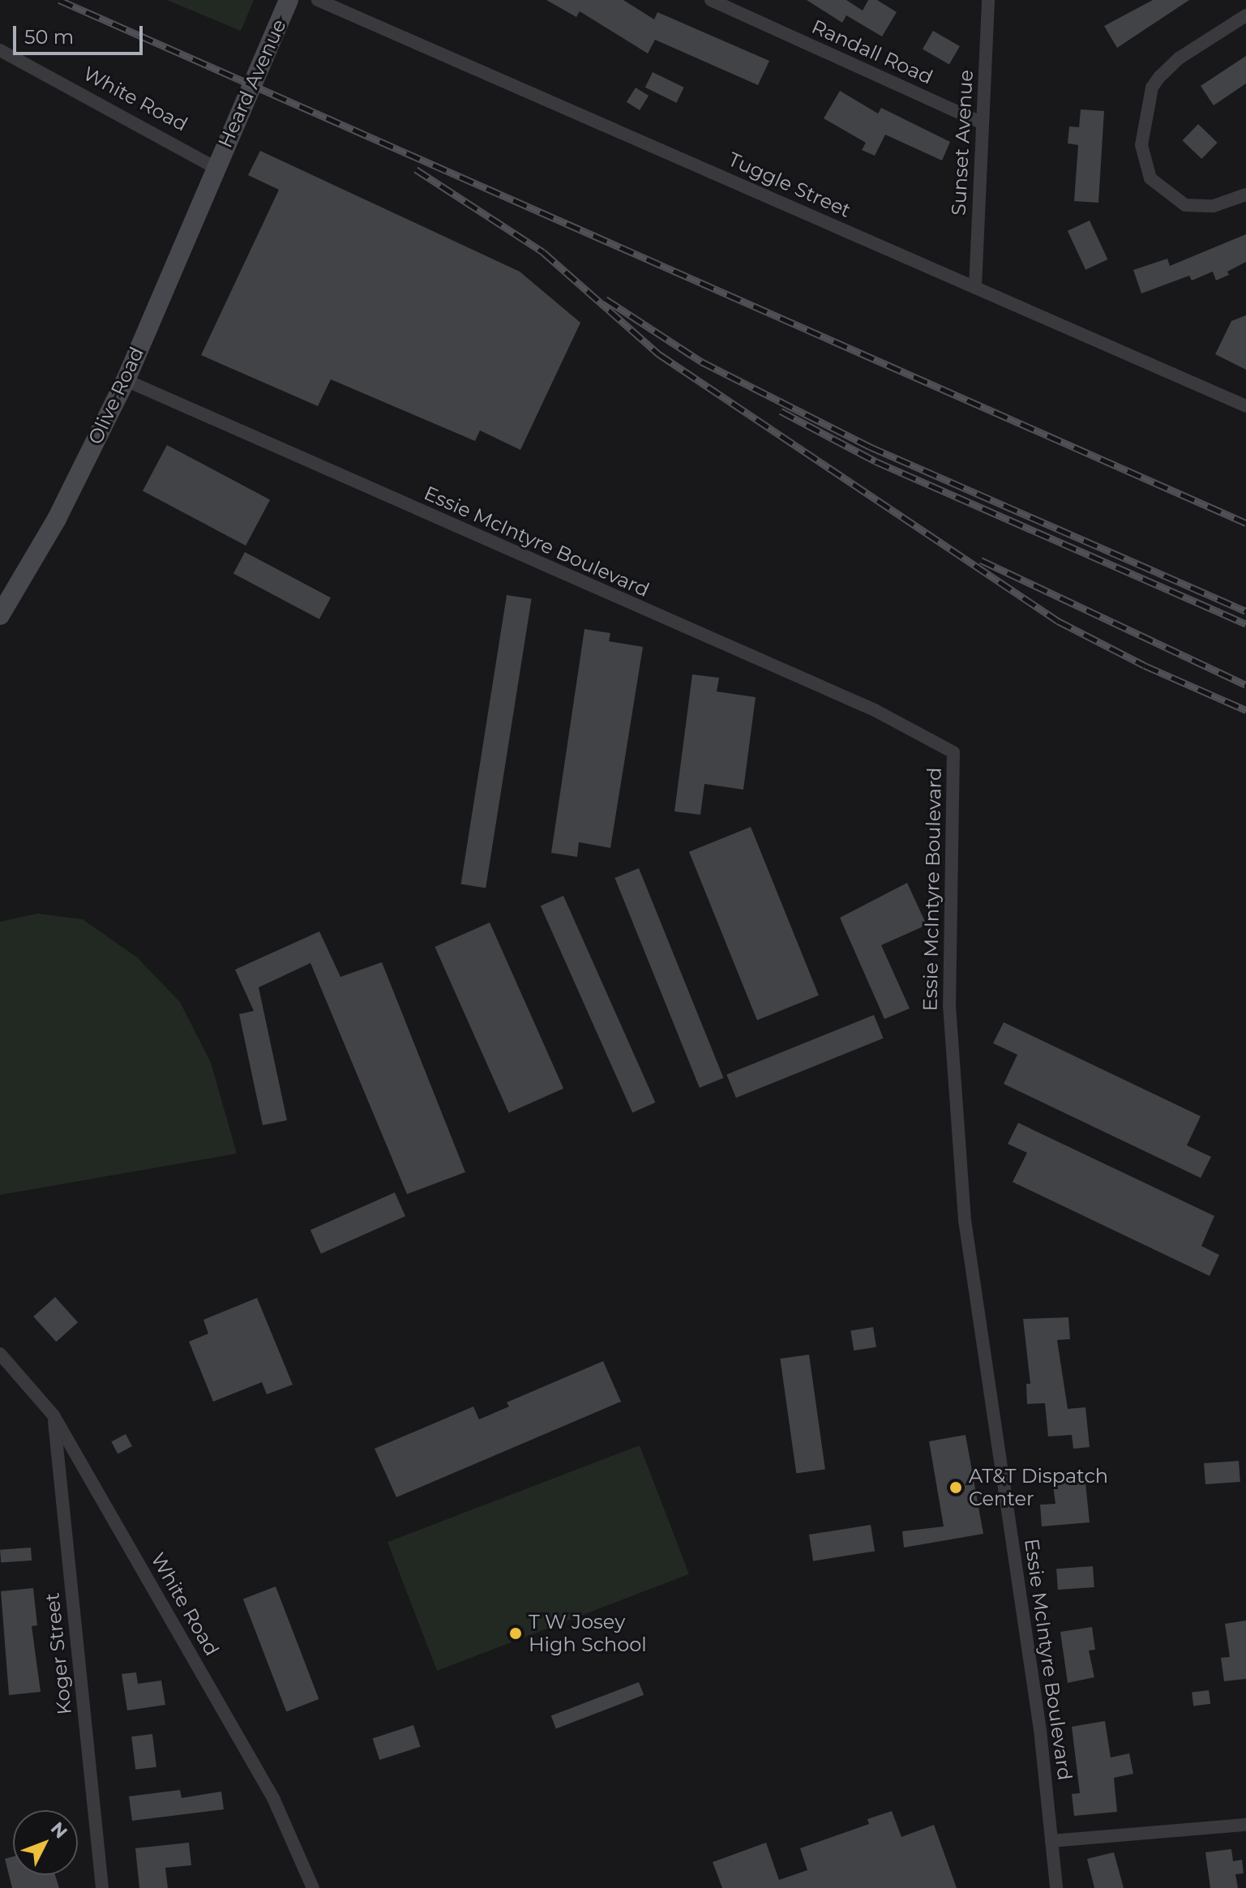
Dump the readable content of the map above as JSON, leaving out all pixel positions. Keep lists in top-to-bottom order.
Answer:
{
  "streets": {
    "street": [
      "Randall Road",
      "Heard Avenue",
      "White Road",
      "Sunset Avenue",
      "Tuggle Street",
      "Olive Road",
      "Essie McIntyre Boulevard",
      "Koger Street"
    ]
  },
  "crossings": [
    ["Randall Road", "Sunset Avenue"],
    ["Heard Avenue", "White Road"],
    ["Heard Avenue", "Olive Road"],
    ["White Road", "Olive Road"],
    ["White Road", "Koger Street"],
    ["Sunset Avenue", "Tuggle Street"],
    ["Olive Road", "Essie McIntyre Boulevard"]
  ],
  "places": ["AT&T Dispatch Center", "T W Josey High School"],
  "scale_bar": "50 m",
  "north": "top right"
}
